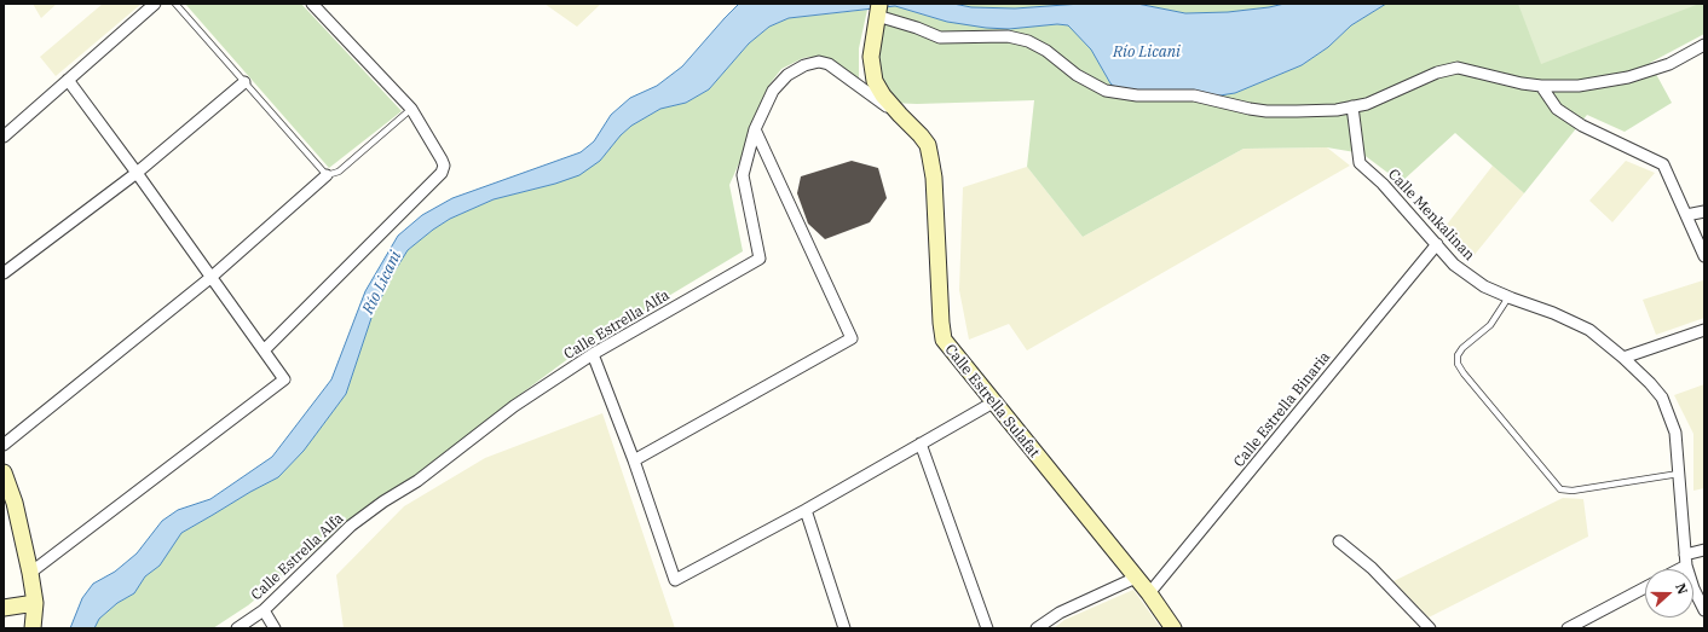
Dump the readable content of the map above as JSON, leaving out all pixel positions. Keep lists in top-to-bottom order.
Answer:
{
  "streets": {
    "street": [
      "Calle Menkalinan",
      "Calle Estrella Alfa",
      "Calle Estrella Sulafat",
      "Calle Estrella Binaria"
    ]
  },
  "crossings": [
    ["Calle Menkalinan", "Calle Estrella Binaria"],
    ["Calle Estrella Alfa", "Calle Estrella Sulafat"],
    ["Calle Estrella Sulafat", "Calle Estrella Binaria"]
  ],
  "water": ["Río Licani"],
  "north": "right"
}
